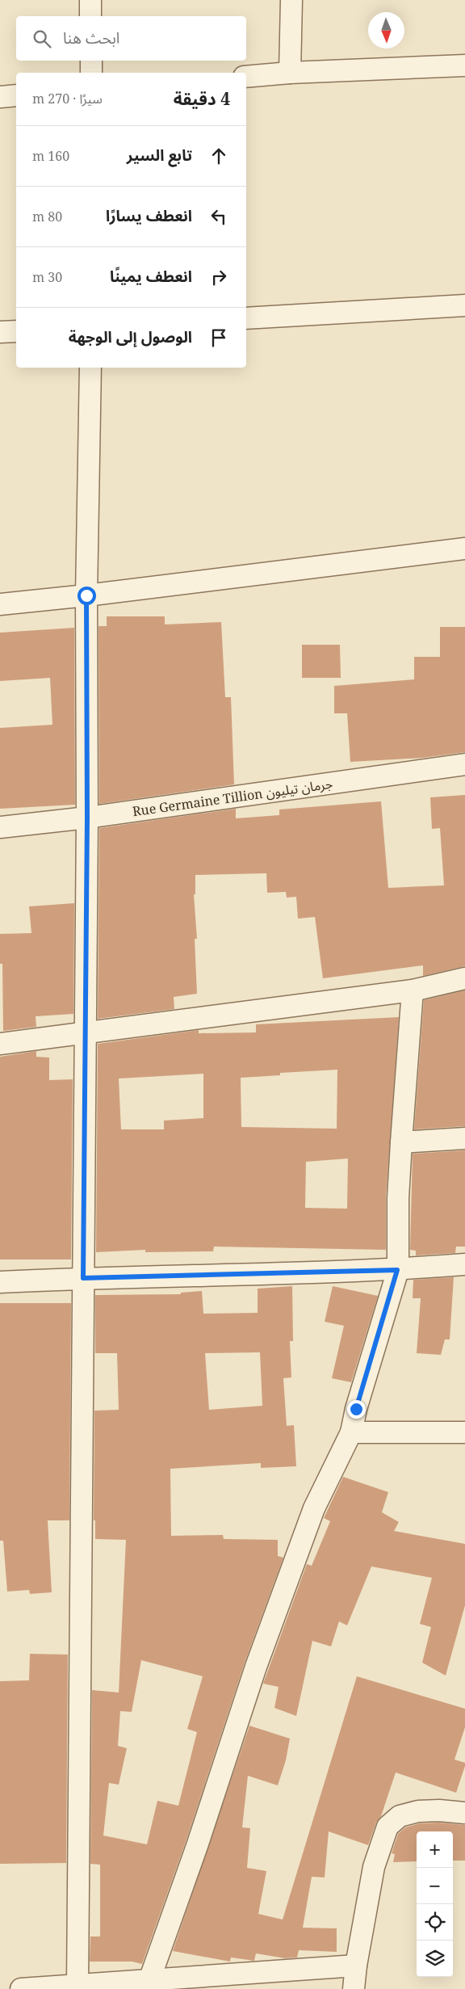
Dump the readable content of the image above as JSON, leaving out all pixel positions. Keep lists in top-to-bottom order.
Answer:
{
  "streets": {
    "street": ["Rue Germaine Tillion جرمان تيليون"]
  },
  "north": "bottom",
  "page": {
    "search": "ابحث هنا",
    "heading": ["4 دقيقة", "سيرًا · 270 m"],
    "list": [
      ["تابع السير", "160 m"],
      ["انعطف يسارًا", "80 m"],
      ["انعطف يمينًا", "30 m"],
      "الوصول إلى الوجهة"
    ],
    "map_buttons": ["+", "−"]
  }
}
